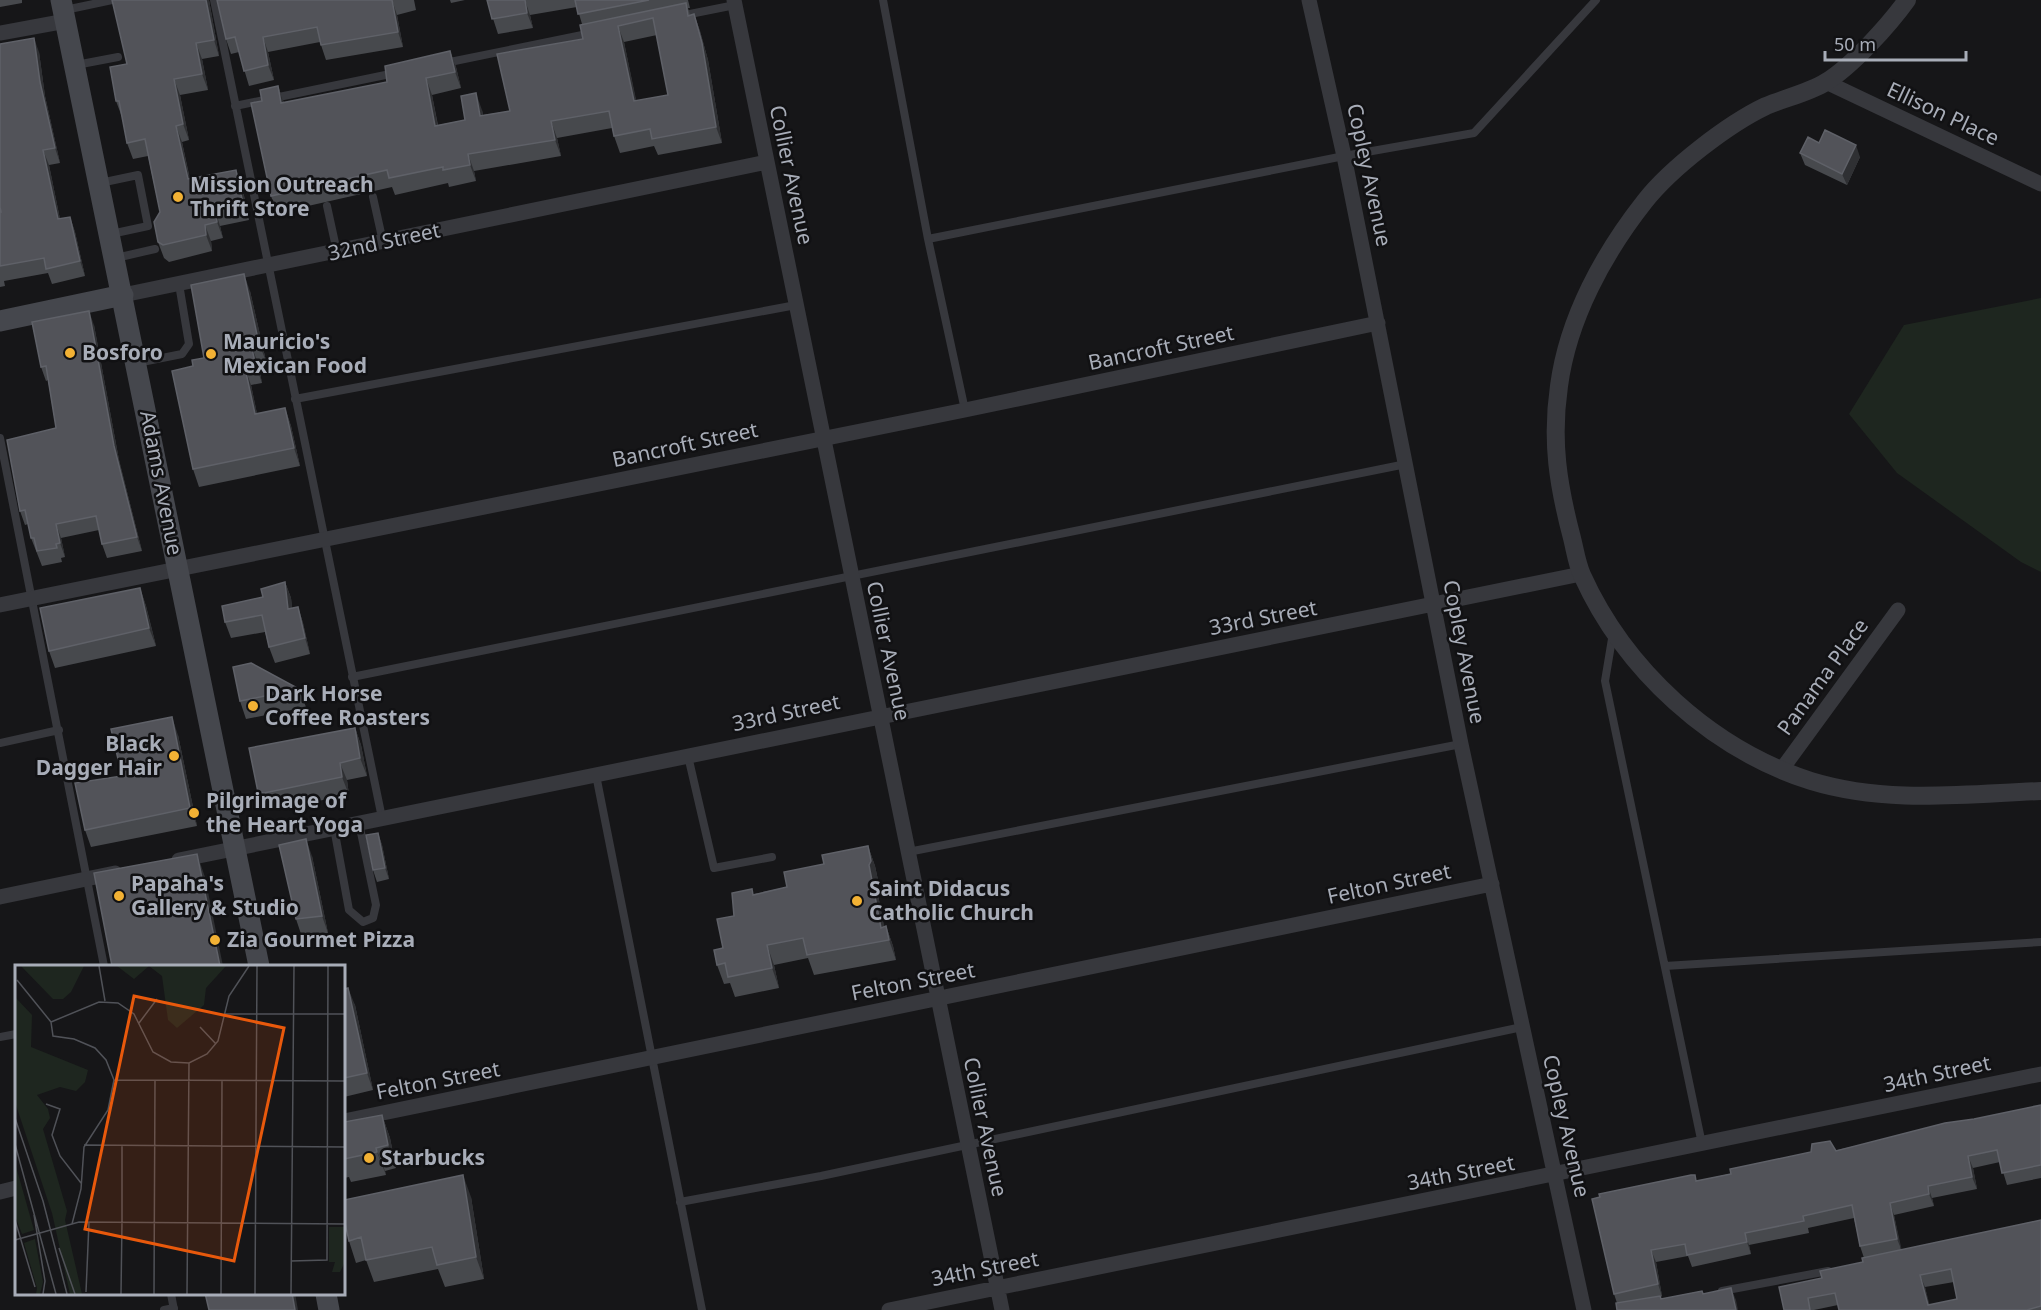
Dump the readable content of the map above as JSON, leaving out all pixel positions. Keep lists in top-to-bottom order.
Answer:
{
  "streets": {
    "main road": ["32nd Street", "Adams Avenue"],
    "street": [
      "Ellison Place",
      "Collier Avenue",
      "Copley Avenue",
      "Bancroft Street",
      "33rd Street",
      "Panama Place",
      "Felton Street",
      "34th Street"
    ]
  },
  "crossings": [
    ["Collier Avenue", "32nd Street"],
    ["Collier Avenue", "Bancroft Street"],
    ["Collier Avenue", "33rd Street"],
    ["Collier Avenue", "Felton Street"],
    ["Collier Avenue", "34th Street"],
    ["Copley Avenue", "Bancroft Street"],
    ["Copley Avenue", "33rd Street"],
    ["Copley Avenue", "Felton Street"],
    ["Copley Avenue", "34th Street"],
    ["32nd Street", "Adams Avenue"],
    ["Bancroft Street", "Adams Avenue"],
    ["Adams Avenue", "33rd Street"]
  ],
  "places": [
    "Mission Outreach Thrift Store",
    "Bosforo",
    "Mauricio's Mexican Food",
    "Dark Horse Coffee Roasters",
    "Black Dagger Hair",
    "Pilgrimage of the Heart Yoga",
    "Papaha's Gallery & Studio",
    "Saint Didacus Catholic Church",
    "Zia Gourmet Pizza",
    "Starbucks"
  ],
  "scale_bar": "50 m"
}
